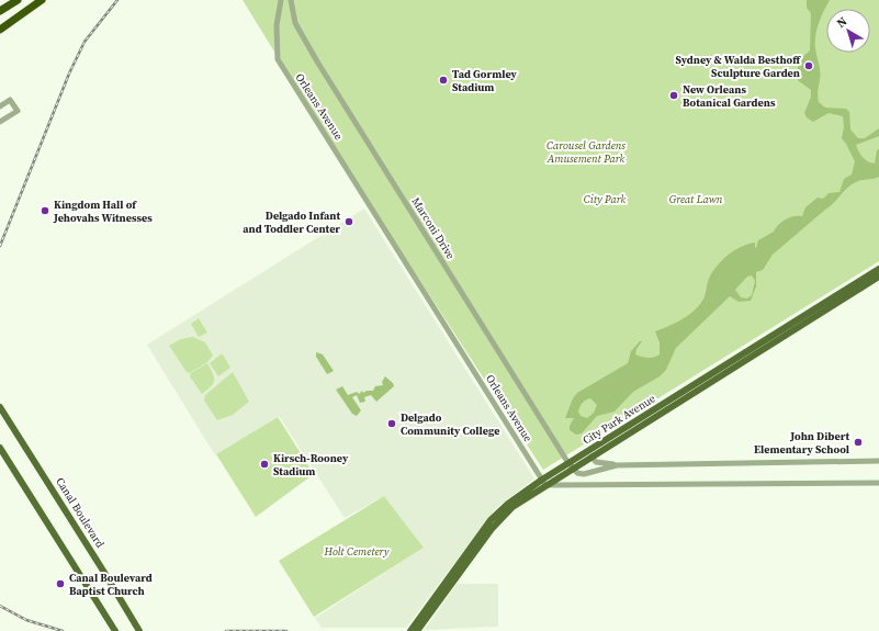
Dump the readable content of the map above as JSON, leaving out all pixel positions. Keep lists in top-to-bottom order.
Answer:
{
  "streets": {
    "main road": ["City Park Avenue", "Canal Boulevard"],
    "street": ["Orleans Avenue", "Marconi Drive"]
  },
  "crossings": [
    ["Marconi Drive", "City Park Avenue"]
  ],
  "parks": [
    "Carousel Gardens Amusement Park",
    "City Park",
    "Great Lawn",
    "Holt Cemetery"
  ],
  "places": [
    "Sydney & Walda Besthoff Sculpture Garden",
    "Tad Gormley Stadium",
    "New Orleans Botanical Gardens",
    "Kingdom Hall of Jehovahs Witnesses",
    "Delgado Infant and Toddler Center",
    "Delgado Community College",
    "John Dibert Elementary School",
    "Kirsch-Rooney Stadium",
    "Canal Boulevard Baptist Church"
  ],
  "north": "top left"
}
